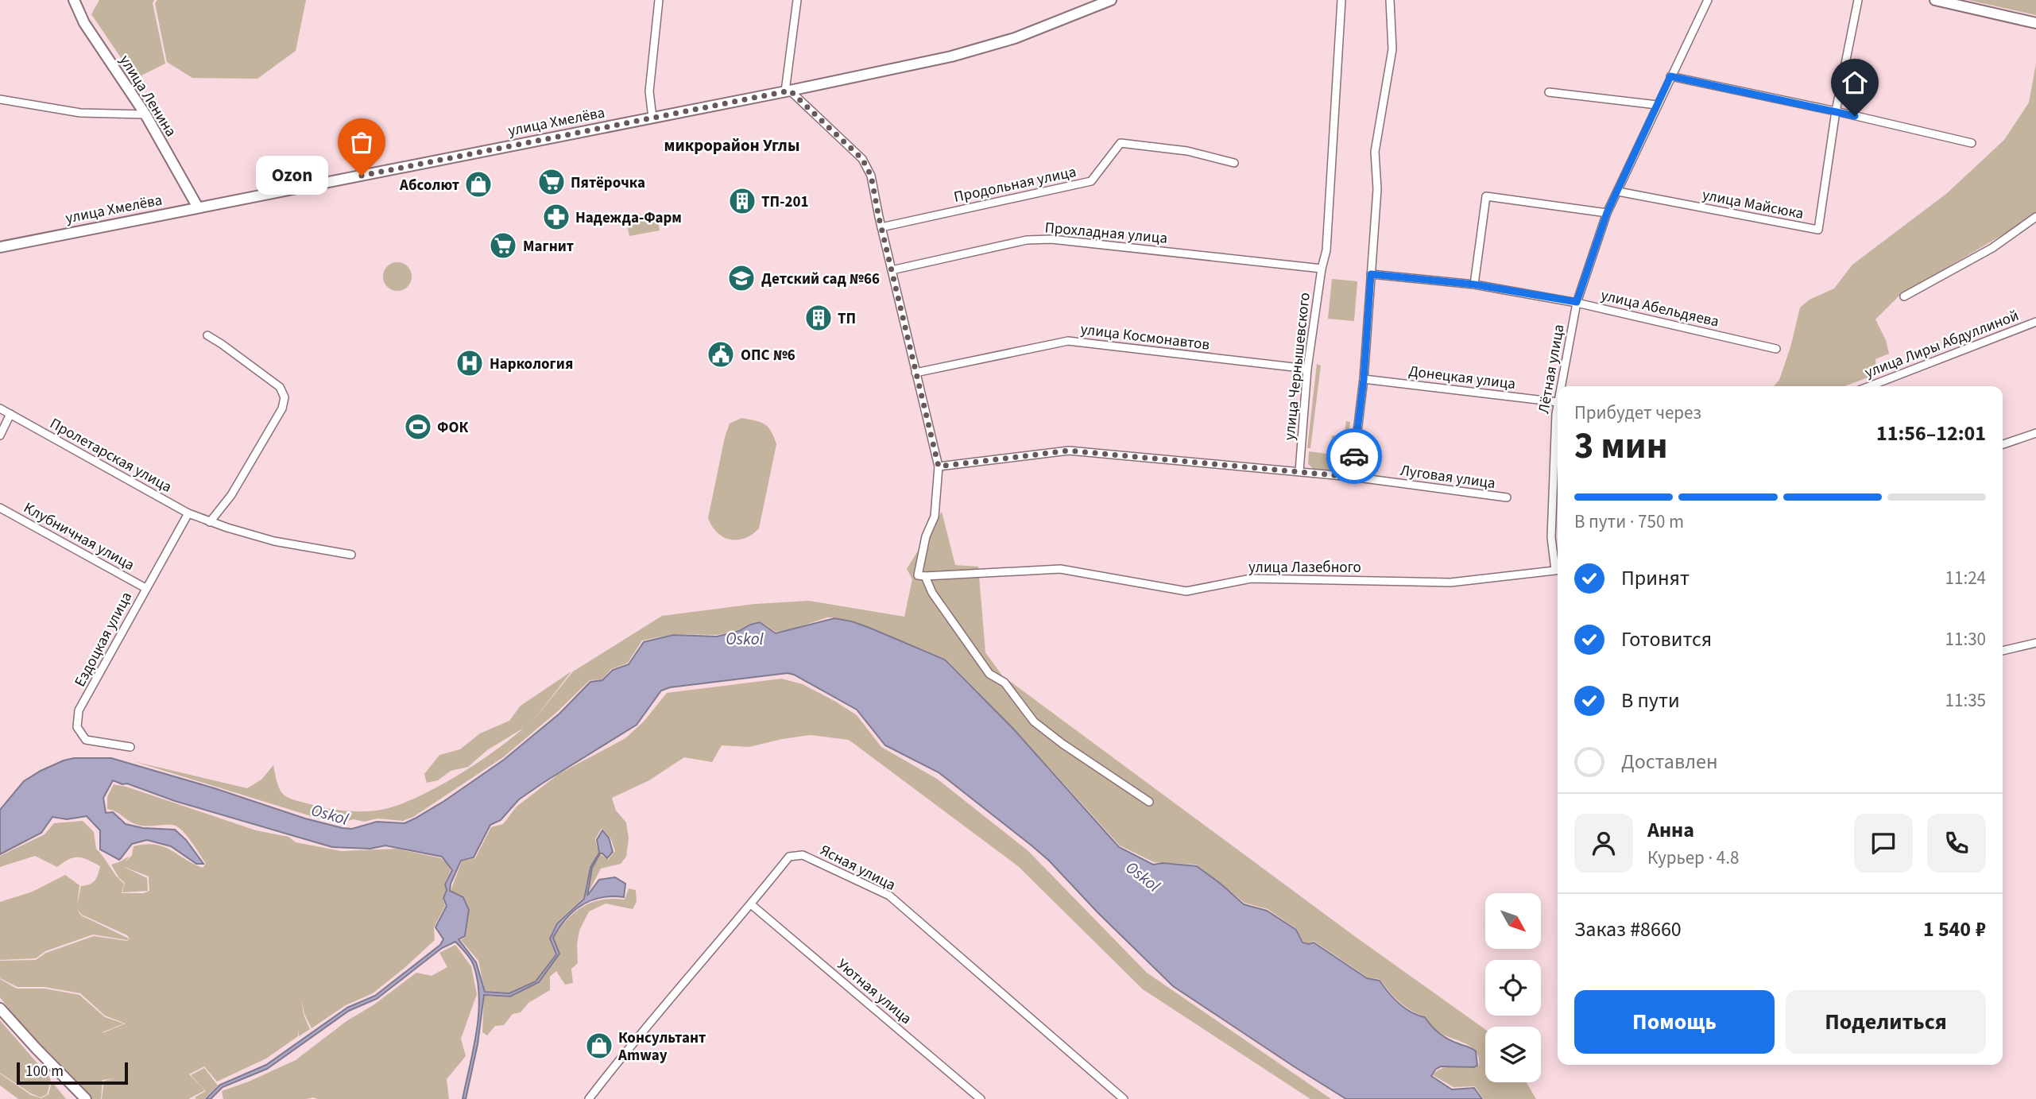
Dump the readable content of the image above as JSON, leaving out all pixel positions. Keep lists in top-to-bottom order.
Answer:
{
  "streets": {
    "main road": ["улица Ленина", "улица Хмелёва"],
    "street": [
      "Продольная улица",
      "улица Майсюка",
      "Прохладная улица",
      "улица Абельдяева",
      "улица Космонавтов",
      "улица Лиры Абдуллиной",
      "улица Чернышевского",
      "Лётная улица",
      "Донецкая улица",
      "Пролетарская улица",
      "Луговая улица",
      "Клубничная улица",
      "улица Лазебного",
      "Ездоцкая улица",
      "Ясная улица",
      "Уютная улица"
    ]
  },
  "crossings": [
    ["улица Ленина", "улица Хмелёва"],
    ["улица Майсюка", "Лётная улица"],
    ["Прохладная улица", "улица Чернышевского"],
    ["улица Абельдяева", "Лётная улица"],
    ["улица Космонавтов", "улица Чернышевского"],
    ["Пролетарская улица", "Ездоцкая улица"],
    ["Клубничная улица", "Ездоцкая улица"],
    ["Ясная улица", "Уютная улица"]
  ],
  "districts": ["микрорайон Углы"],
  "water": ["Oskol"],
  "places": {
    "other": ["Ozon"],
    "supermarket": ["Пятёрочка", "Магнит"],
    "shop": ["Абсолют", "Консультант Amway"],
    "building": ["ТП-201", "ТП"],
    "pharmacy": ["Надежда-Фарм"],
    "school or university": ["Детский сад №66"],
    "public building": ["ОПС №6"],
    "hospital": ["Наркология"],
    "sports": ["ФОК"]
  },
  "scale_bar": "100 m",
  "north": "bottom right",
  "page": {
    "bubble": "Ozon",
    "heading": ["3 мин", "Прибудет через", "11:56–12:01"],
    "panel": [
      "Анна",
      "Курьер · 4.8",
      "Заказ #8660",
      "1 540 ₽"
    ],
    "bar": "В пути · 750 m",
    "list": [
      ["Принят", "11:24"],
      ["Готовится", "11:30"],
      ["В пути", "11:35"],
      "Доставлен"
    ],
    "buttons": ["Помощь", "Поделиться"],
    "scale": "100 m"
  }
}
